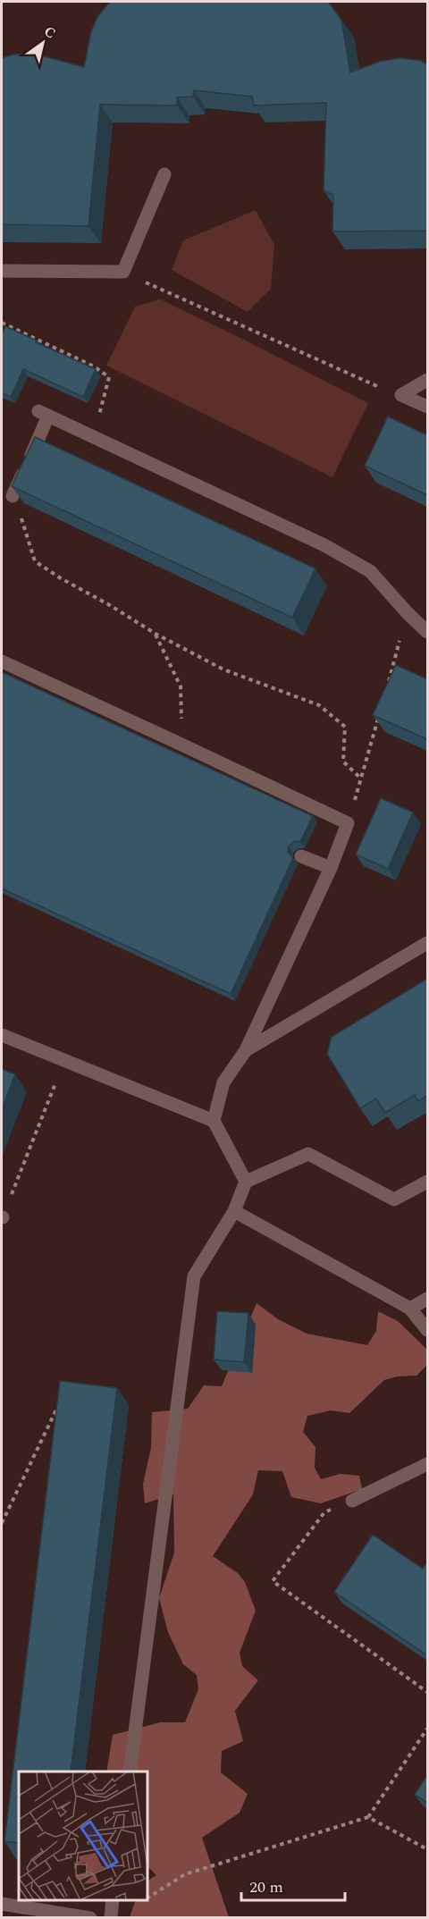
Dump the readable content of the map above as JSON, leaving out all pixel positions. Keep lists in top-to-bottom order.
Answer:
{
  "scale_bar": "20 m",
  "north": "top right"
}
